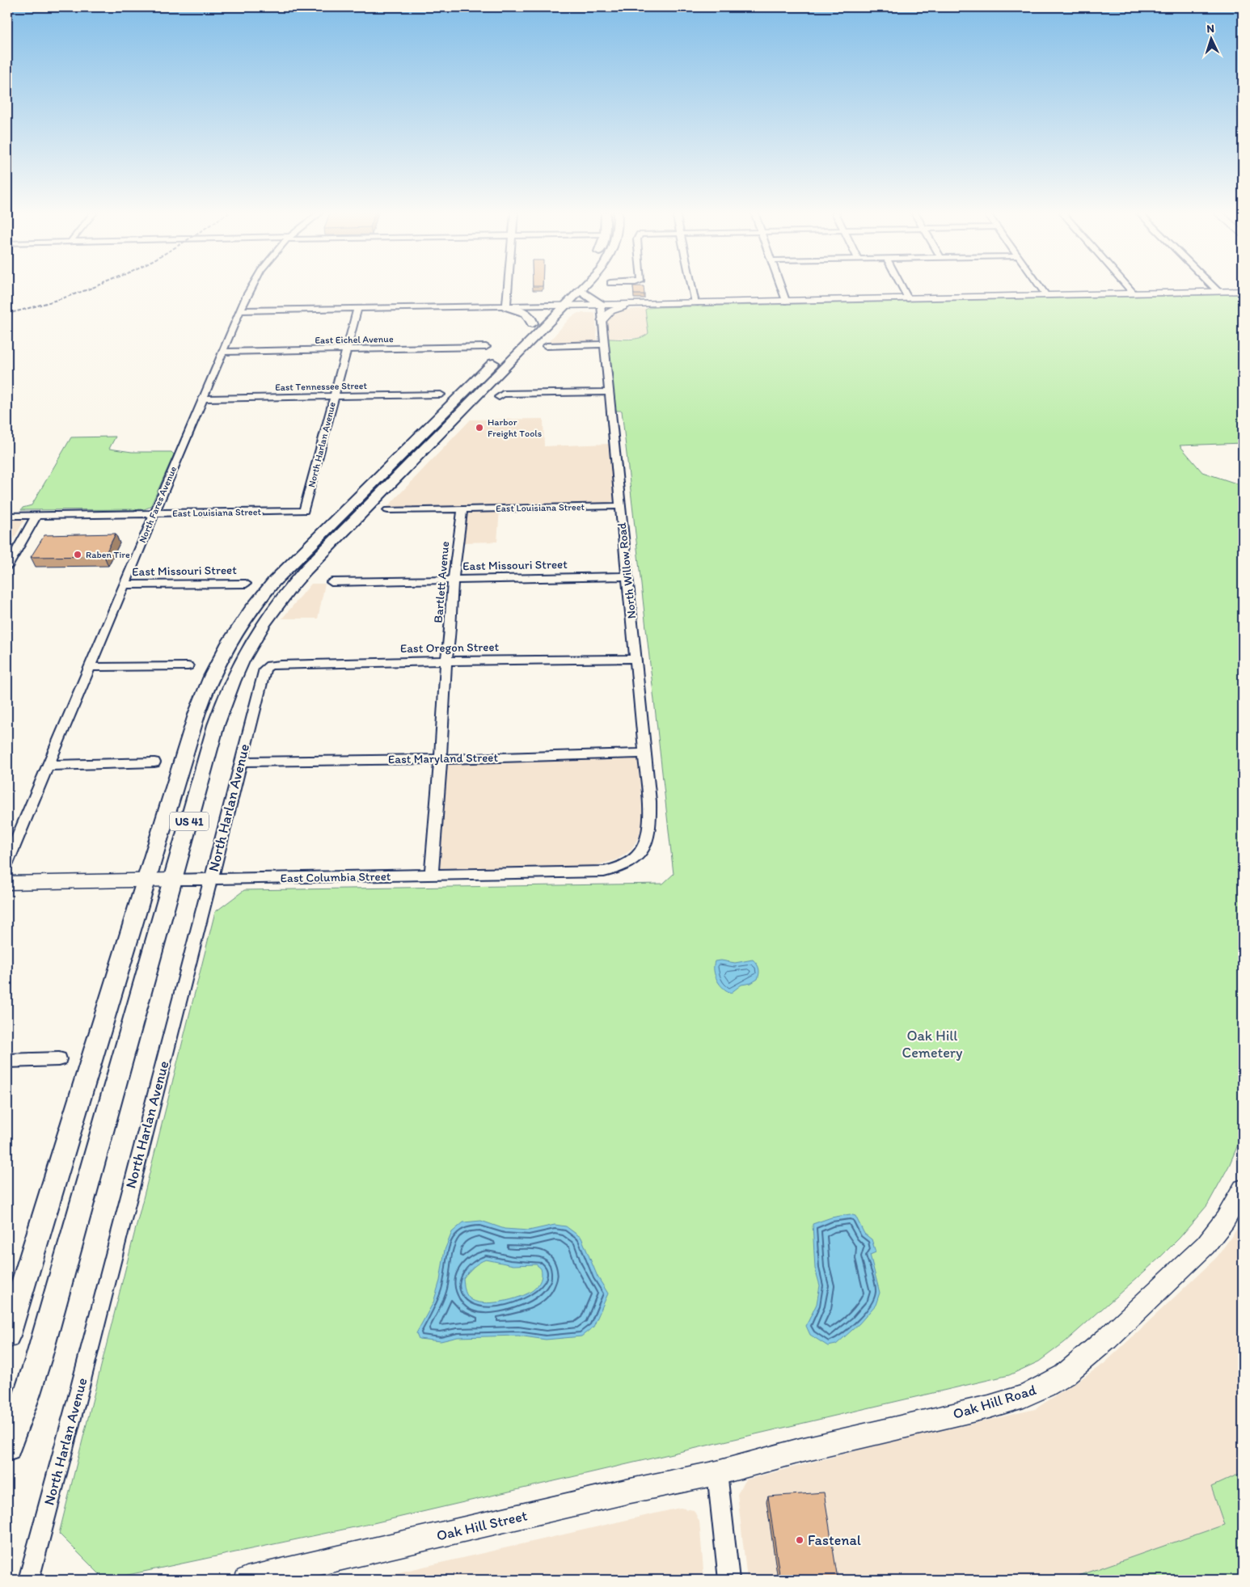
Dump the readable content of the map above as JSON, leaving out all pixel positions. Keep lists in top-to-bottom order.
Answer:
{
  "streets": {
    "highway": ["US 41"],
    "main road": ["East Columbia Street", "Oak Hill Road", "Oak Hill Street"],
    "street": [
      "East Eichel Avenue",
      "East Tennessee Street",
      "North Harlan Avenue",
      "North Fares Avenue",
      "East Louisiana Street",
      "East Missouri Street",
      "North Willow Road",
      "Bartlett Avenue",
      "East Oregon Street",
      "East Maryland Street"
    ]
  },
  "crossings": [
    ["East Eichel Avenue", "North Harlan Avenue"],
    ["East Eichel Avenue", "North Fares Avenue"],
    ["East Tennessee Street", "North Harlan Avenue"],
    ["East Tennessee Street", "North Fares Avenue"],
    ["North Harlan Avenue", "East Louisiana Street"],
    ["North Harlan Avenue", "East Oregon Street"],
    ["North Harlan Avenue", "East Maryland Street"],
    ["North Harlan Avenue", "East Columbia Street"],
    ["North Fares Avenue", "East Louisiana Street"],
    ["North Fares Avenue", "East Missouri Street"],
    ["East Louisiana Street", "North Willow Road"],
    ["East Louisiana Street", "Bartlett Avenue"],
    ["East Missouri Street", "North Willow Road"],
    ["East Missouri Street", "Bartlett Avenue"],
    ["North Willow Road", "East Oregon Street"],
    ["North Willow Road", "East Maryland Street"],
    ["North Willow Road", "East Columbia Street"],
    ["Bartlett Avenue", "East Oregon Street"],
    ["Bartlett Avenue", "East Maryland Street"],
    ["Bartlett Avenue", "East Columbia Street"],
    ["US 41", "East Columbia Street"],
    ["Oak Hill Road", "Oak Hill Street"]
  ],
  "parks": ["Oak Hill Cemetery"],
  "places": ["Harbor Freight Tools", "Raben Tire", "Fastenal"],
  "north": "top"
}
